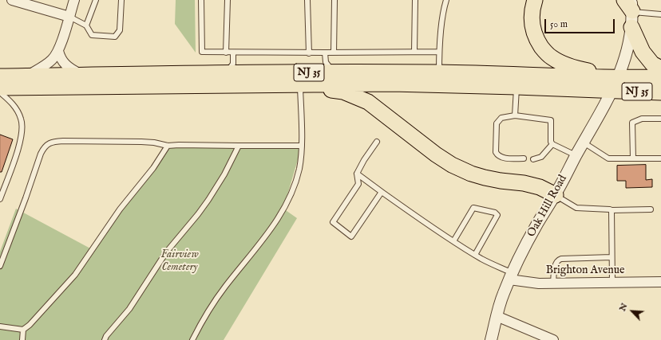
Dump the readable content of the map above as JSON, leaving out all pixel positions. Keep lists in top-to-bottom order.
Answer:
{
  "streets": {
    "highway": ["NJ 35"],
    "street": ["Oak Hill Road", "Brighton Avenue"]
  },
  "crossings": [
    ["NJ 35", "Oak Hill Road"],
    ["Oak Hill Road", "Brighton Avenue"]
  ],
  "parks": ["Fairview Cemetery"],
  "scale_bar": "50 m",
  "north": "top left"
}
